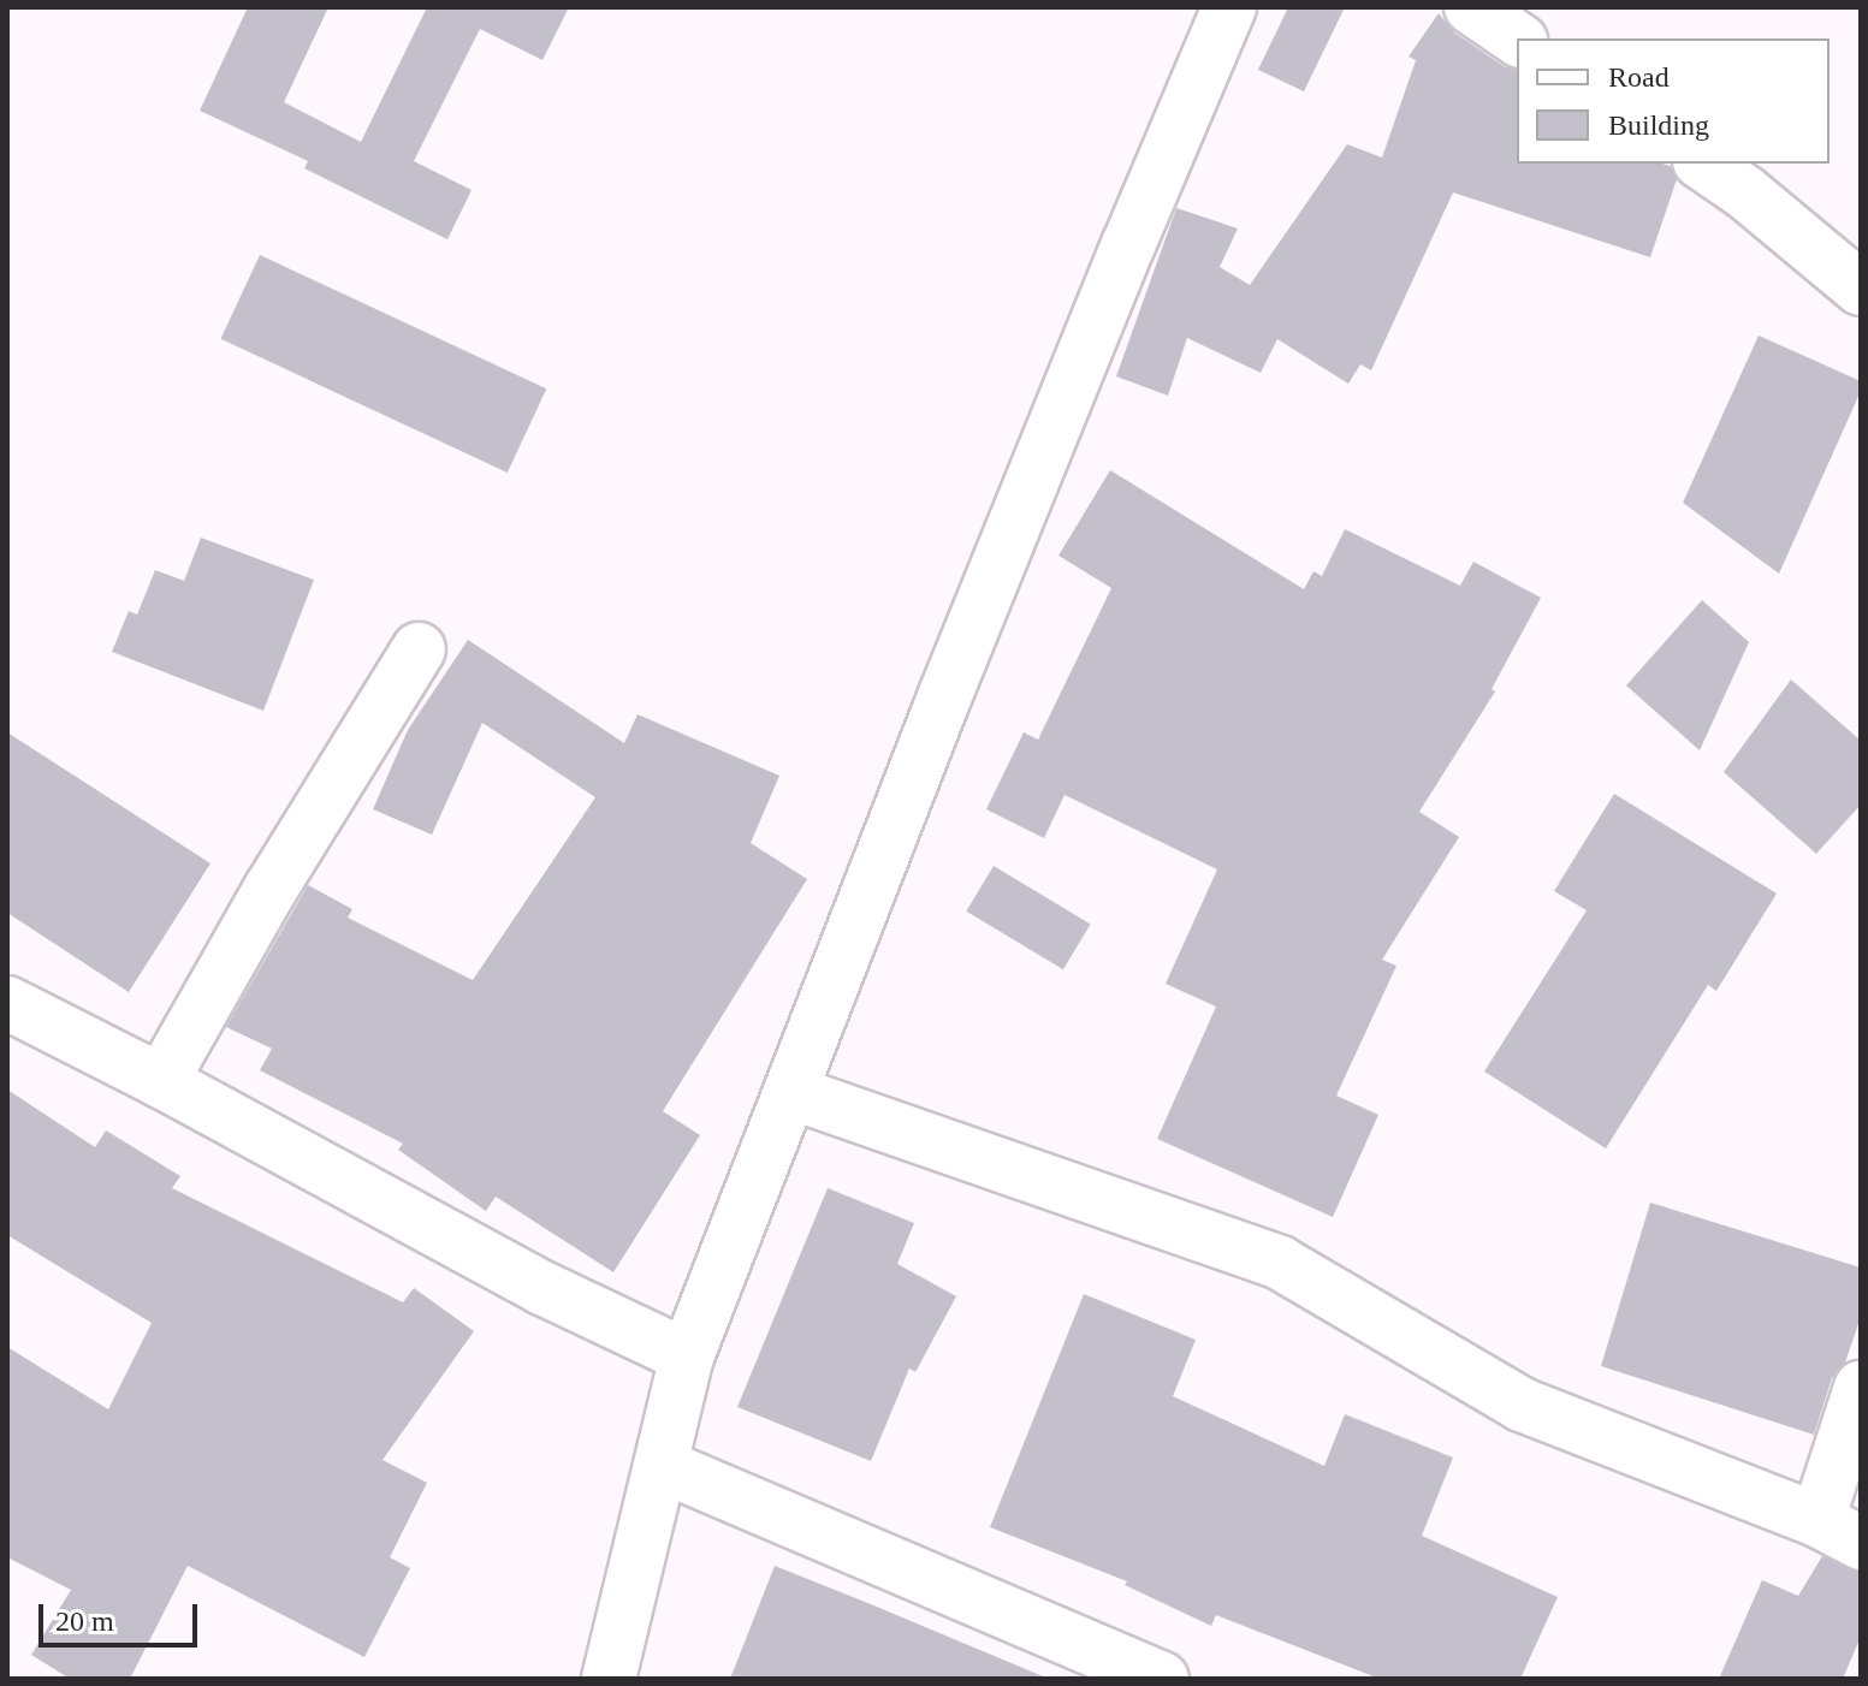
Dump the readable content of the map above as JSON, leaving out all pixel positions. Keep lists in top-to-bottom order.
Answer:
{
  "legend": ["Road", "Building"],
  "scale_bar": "20 m"
}
